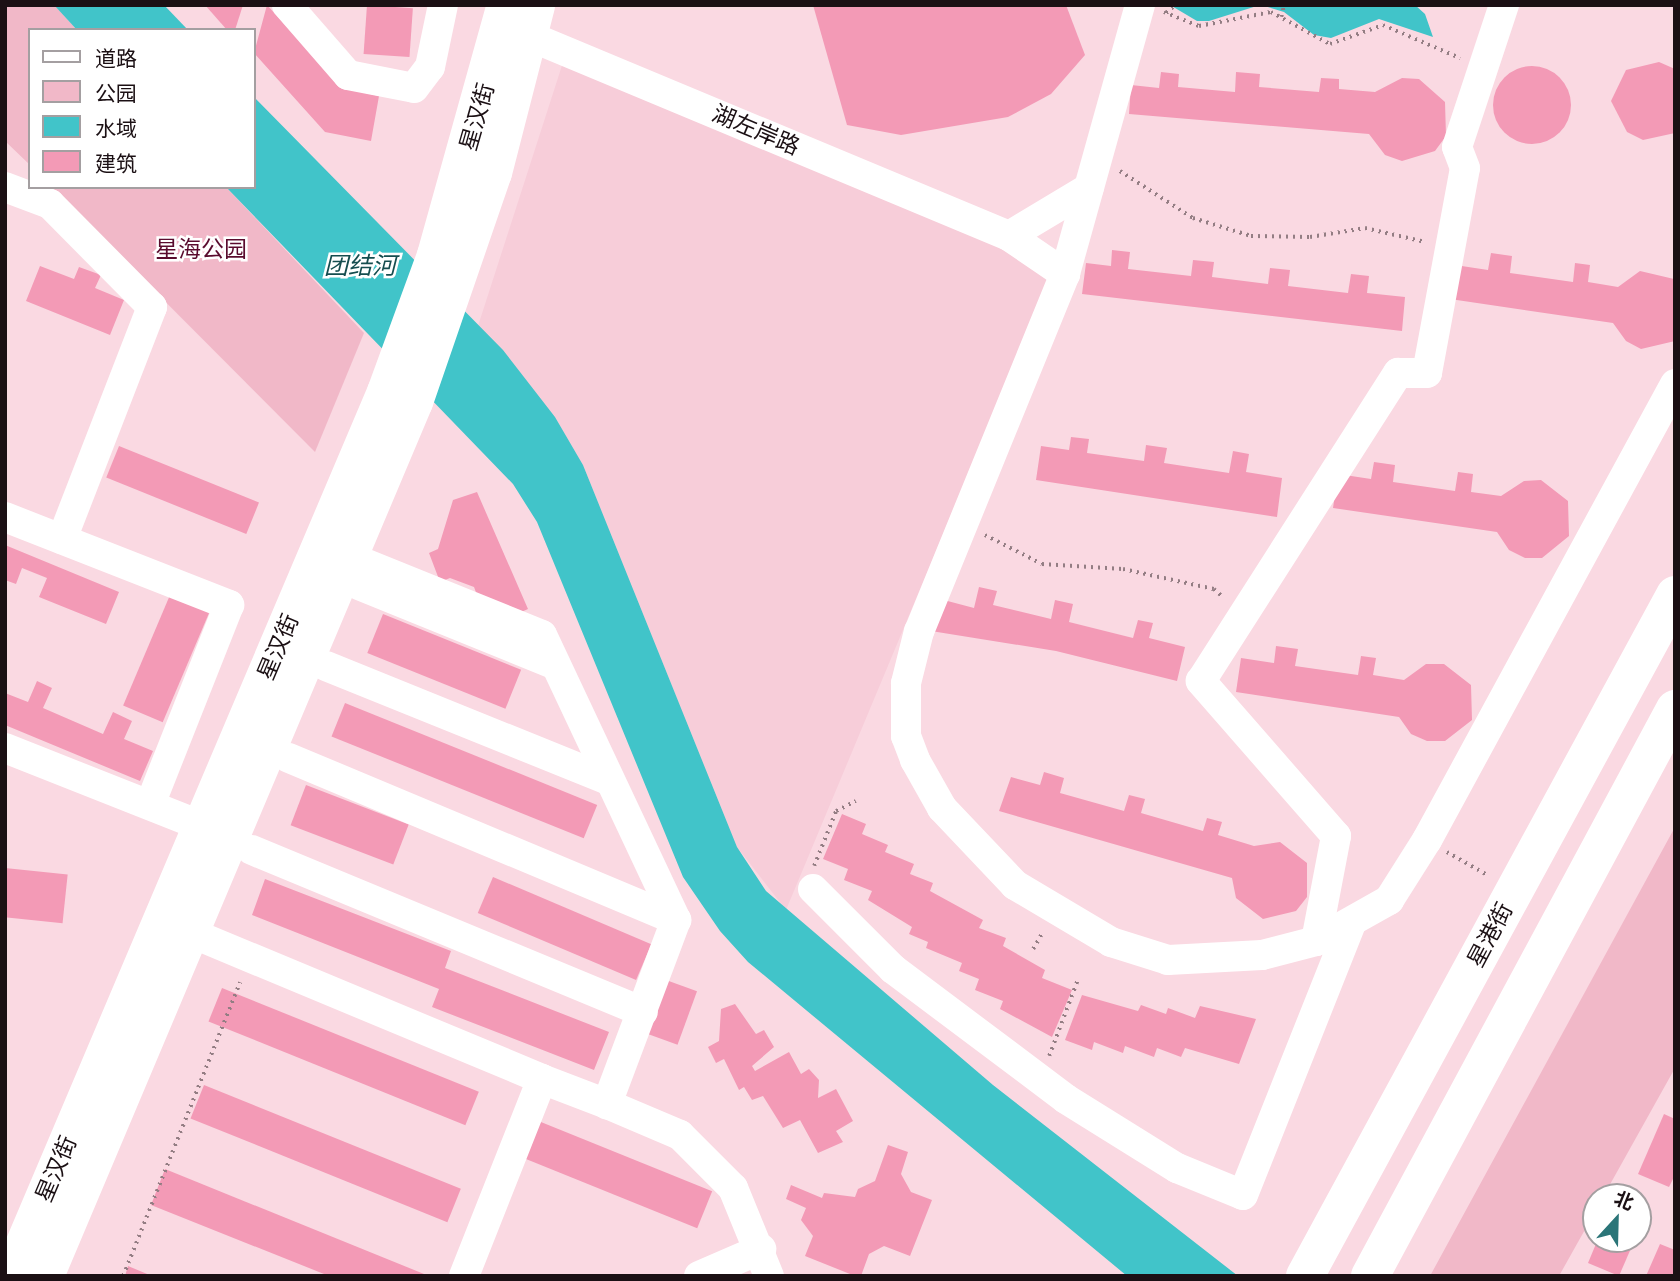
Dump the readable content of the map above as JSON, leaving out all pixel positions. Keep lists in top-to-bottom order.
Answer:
{
  "streets": {
    "main road": ["星汉街", "星港街"],
    "street": ["湖左岸路"]
  },
  "crossings": [
    ["星汉街", "湖左岸路"]
  ],
  "water": ["团结河"],
  "parks": ["星海公园"],
  "legend": [
    "道路",
    "公园",
    "水域",
    "建筑"
  ],
  "north": "top"
}
